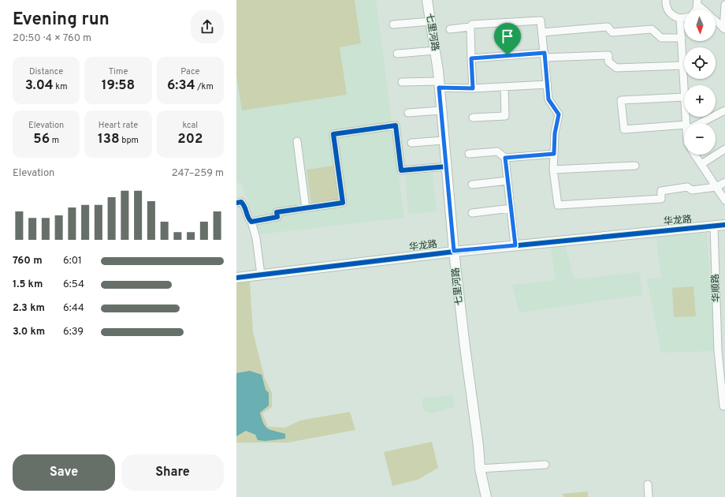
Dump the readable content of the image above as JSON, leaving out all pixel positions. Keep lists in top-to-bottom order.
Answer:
{
  "streets": {
    "main road": ["七里河路", "华龙路"],
    "street": ["华顺路"]
  },
  "crossings": [
    ["七里河路", "华龙路"],
    ["华龙路", "华顺路"]
  ],
  "north": "bottom",
  "page": {
    "heading": ["Evening run", "20:50 · 4 × 760 m"],
    "map_buttons": ["+", "−"],
    "stats": [
      ["Distance", "3.04 km"],
      ["Time", "19:58"],
      ["Pace", "6:34 /km"],
      ["Elevation", "56 m"],
      ["Heart rate", "138 bpm"],
      ["kcal", "202"]
    ],
    "chart": ["Elevation", "247–259 m"],
    "list": [
      {
        "name": "760 m",
        "note": "6:01"
      },
      {
        "name": "1.5 km",
        "note": "6:54"
      },
      {
        "name": "2.3 km",
        "note": "6:44"
      },
      {
        "name": "3.0 km",
        "note": "6:39"
      }
    ],
    "buttons": ["Save", "Share"]
  }
}
